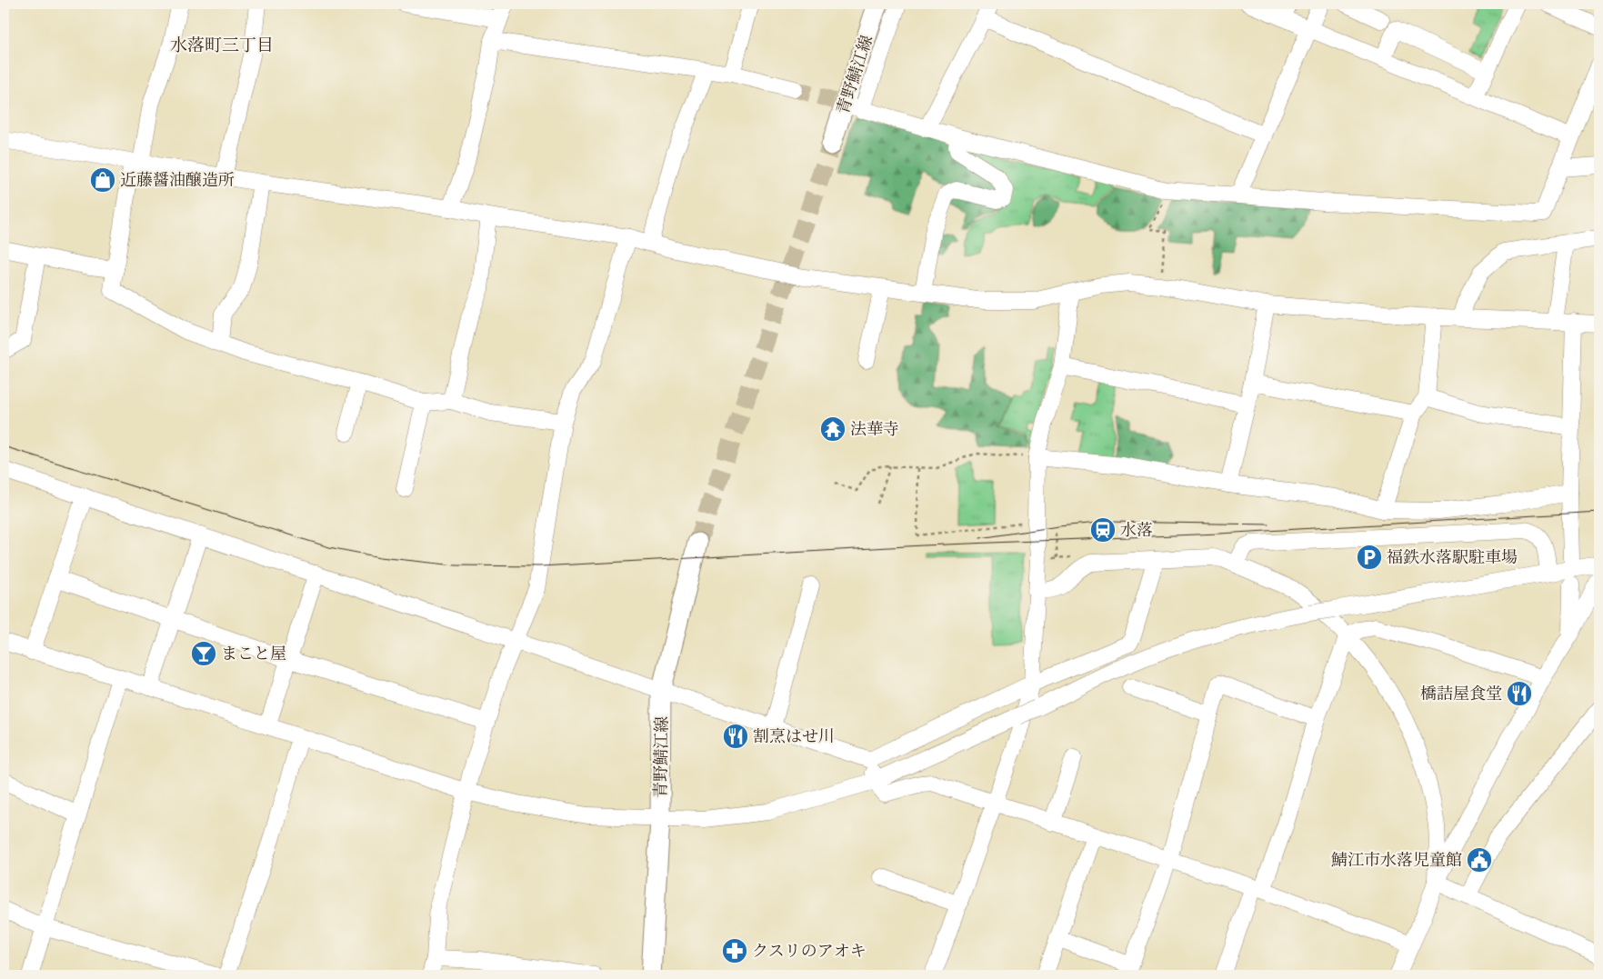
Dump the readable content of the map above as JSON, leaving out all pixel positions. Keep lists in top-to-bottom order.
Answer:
{
  "streets": {
    "main road": ["青野鯖江線"]
  },
  "districts": ["水落町三丁目"],
  "places": {
    "shop": ["近藤醤油醸造所"],
    "temple": ["法華寺"],
    "station": ["水落"],
    "parking": ["福鉄水落駅駐車場"],
    "bar": ["まこと屋"],
    "restaurant": ["橋詰屋食堂", "割烹はせ川"],
    "public building": ["鯖江市水落児童館"],
    "pharmacy": ["クスリのアオキ"]
  }
}
